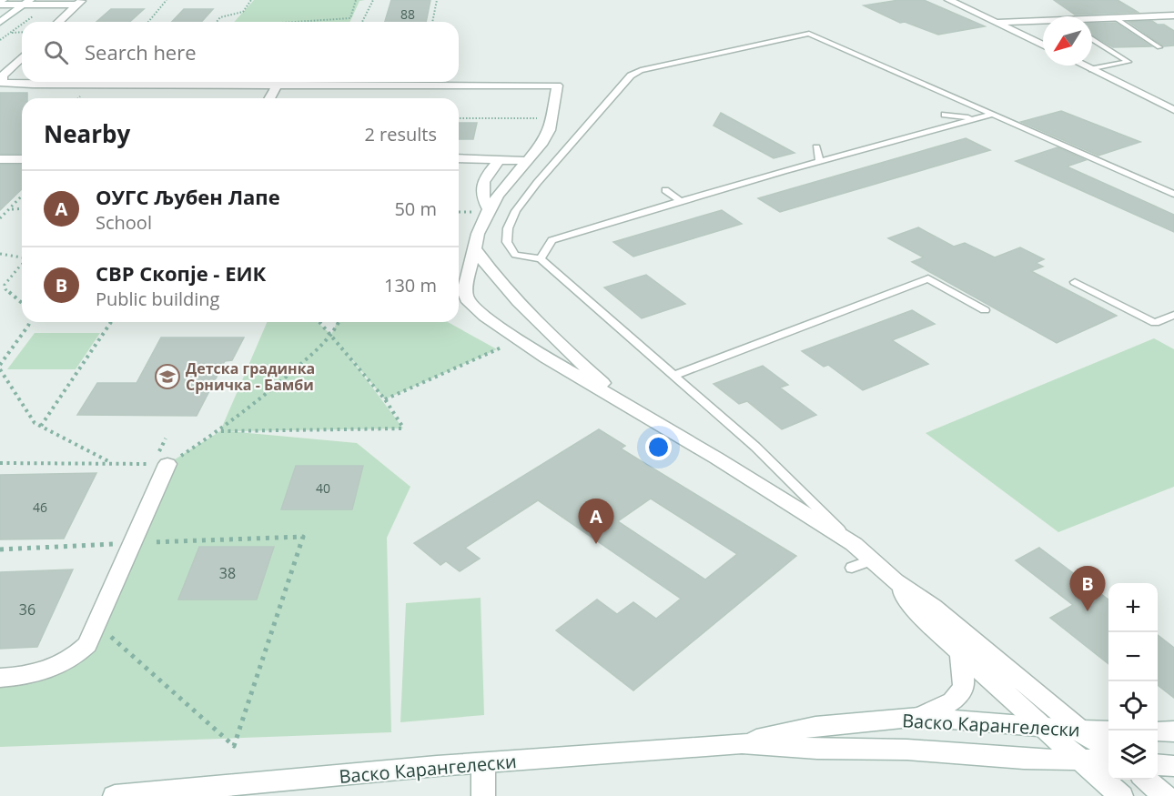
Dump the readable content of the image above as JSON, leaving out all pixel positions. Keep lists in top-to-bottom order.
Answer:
{
  "streets": {
    "street": ["Васко Карангелески"]
  },
  "places": {
    "school or university": ["Детска градинка Срничка - Бамби"]
  },
  "house_numbers": [
    "88",
    "40",
    "46",
    "38",
    "36"
  ],
  "north": "bottom left",
  "page": {
    "search": "Search here",
    "heading": ["Nearby", "2 results"],
    "list": [
      {
        "mark": "A",
        "name": "ОУГС Љубен Лапе",
        "note": "School",
        "value": "50 m"
      },
      {
        "mark": "B",
        "name": "СВР Скопје - ЕИК",
        "note": "Public building",
        "value": "130 m"
      }
    ],
    "pins": ["A", "B"],
    "map_buttons": ["+", "−"]
  }
}
